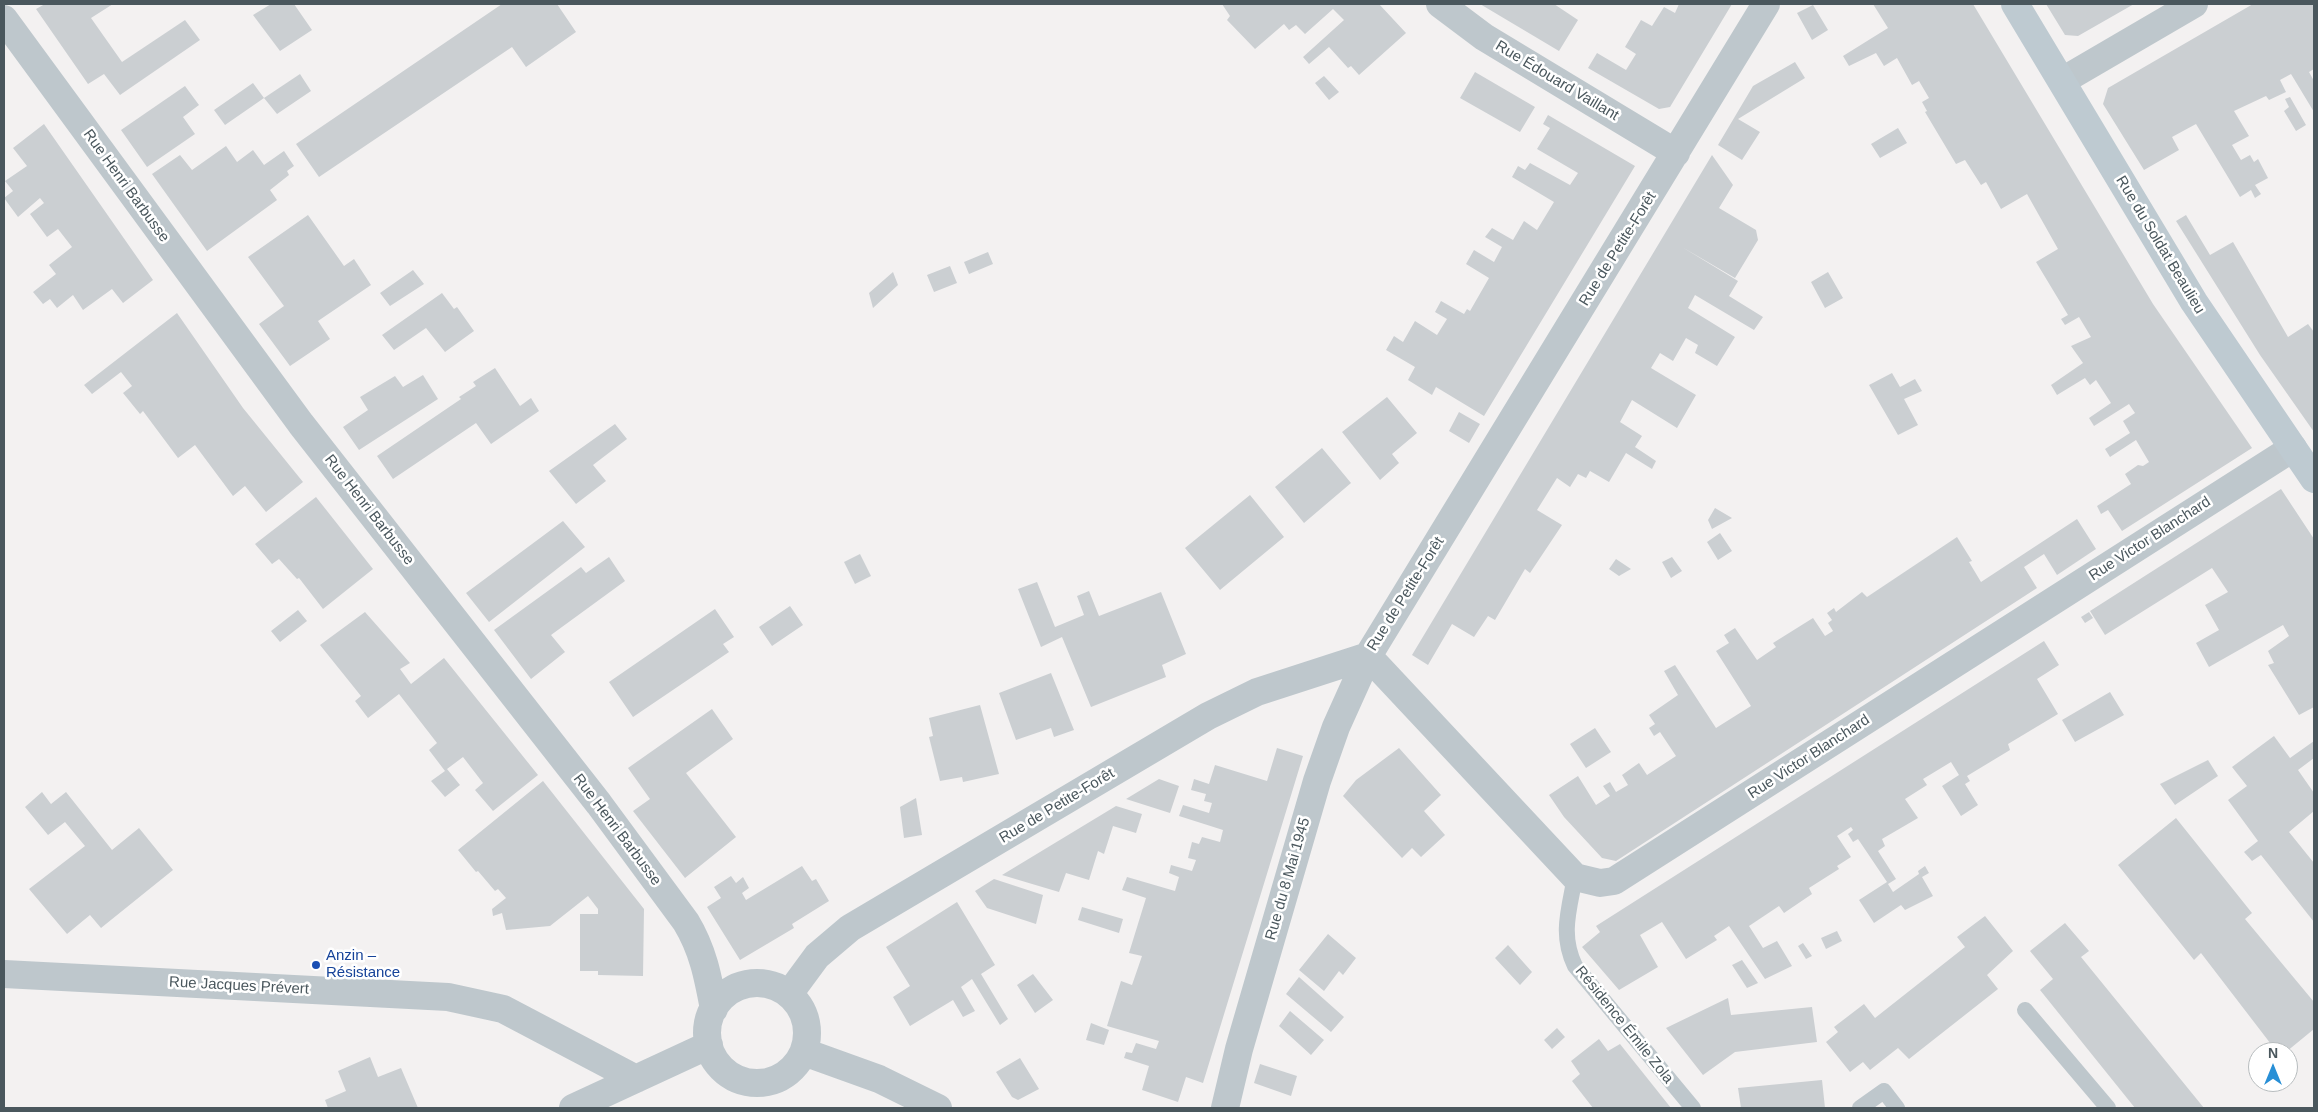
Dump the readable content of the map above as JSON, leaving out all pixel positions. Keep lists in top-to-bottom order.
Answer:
{
  "streets": {
    "street": [
      "Rue Édouard Vaillant",
      "Rue Henri Barbusse",
      "Rue du Soldat Beaulieu",
      "Rue de Petite-Forêt",
      "Rue Victor Blanchard",
      "Rue du 8 Mai 1945",
      "Rue Jacques Prévert"
    ],
    "lane": ["Résidence Émile Zola"]
  },
  "crossings": [
    ["Rue Édouard Vaillant", "Rue de Petite-Forêt"],
    ["Rue Henri Barbusse", "Rue de Petite-Forêt"],
    ["Rue du Soldat Beaulieu", "Rue Victor Blanchard"],
    ["Rue de Petite-Forêt", "Rue du 8 Mai 1945"],
    ["Rue Victor Blanchard", "Résidence Émile Zola"]
  ],
  "places": ["Anzin – Résistance"],
  "north": "top"
}
